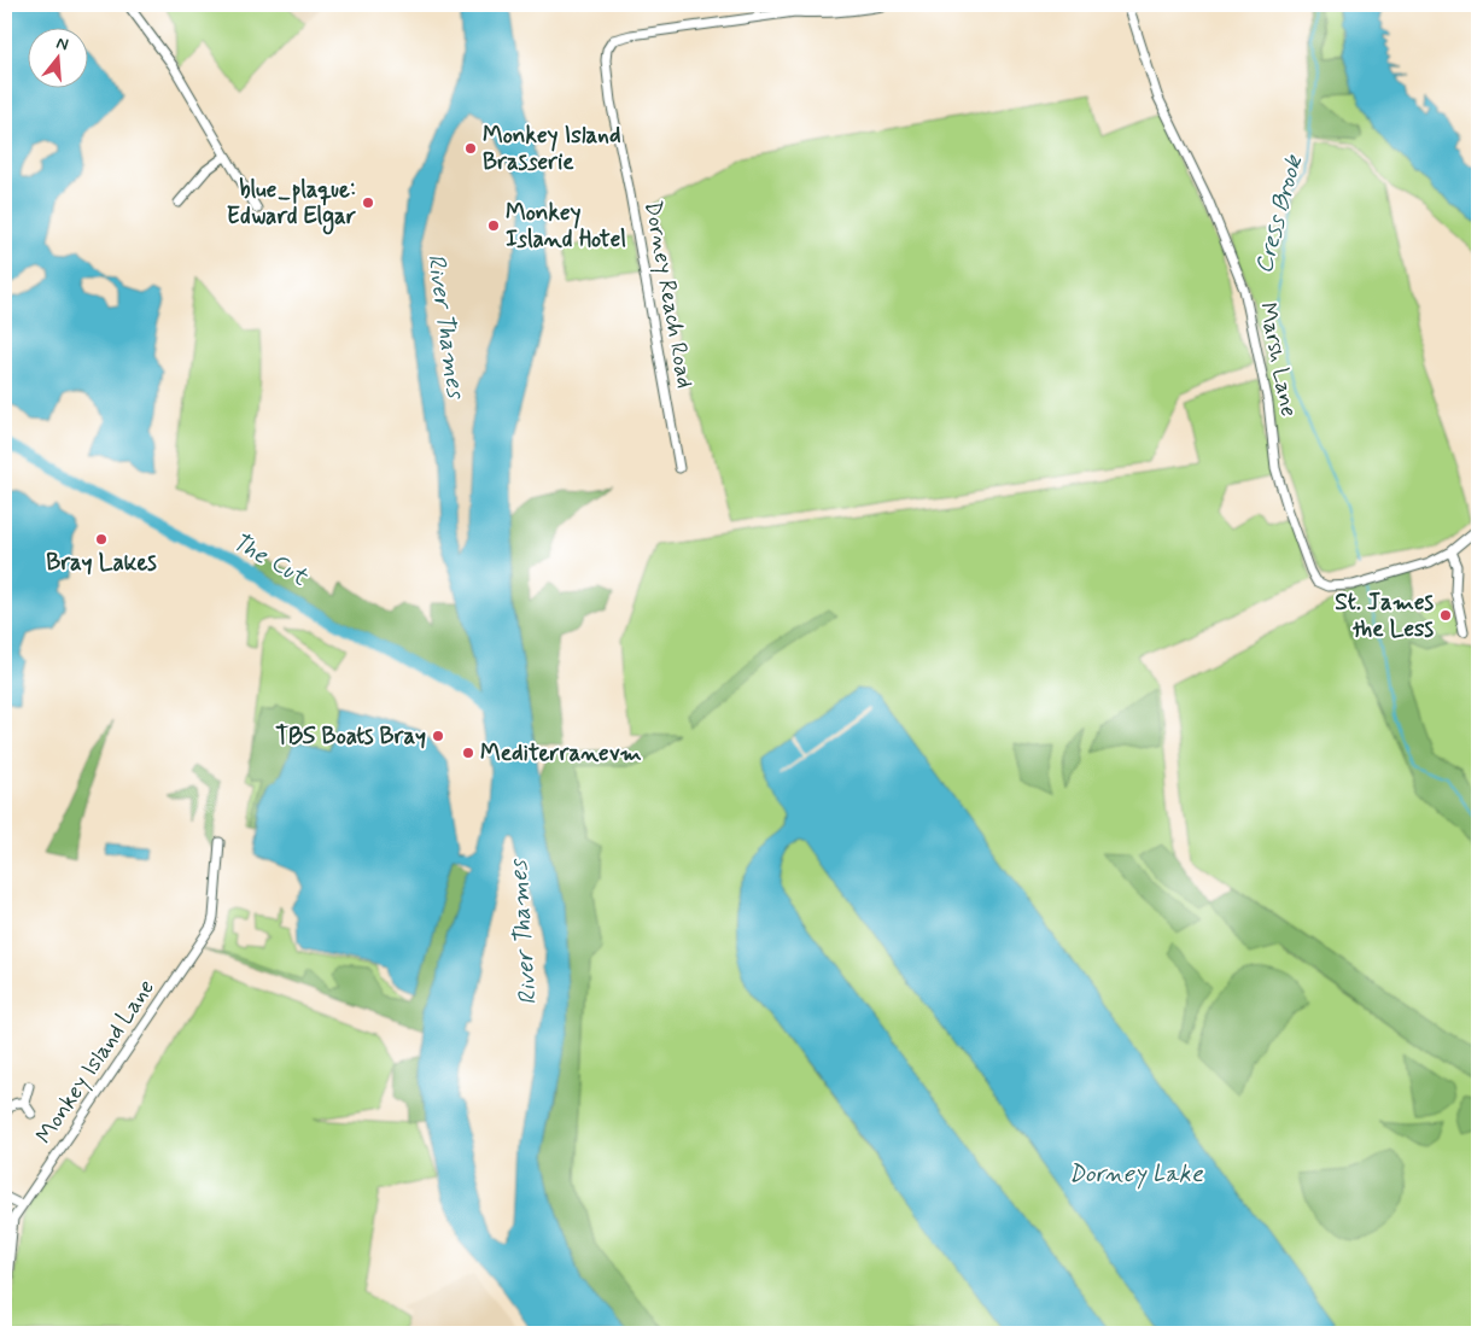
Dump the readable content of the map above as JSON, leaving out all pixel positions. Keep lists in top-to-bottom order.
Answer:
{
  "streets": {
    "street": ["Dorney Reach Road", "Marsh Lane", "Monkey Island Lane"]
  },
  "water": [
    "Cress Brook",
    "River Thames",
    "The Cut",
    "Dorney Lake"
  ],
  "places": [
    "Monkey Island Brasserie",
    "blue_plaque: Edward Elgar",
    "Monkey Island Hotel",
    "Bray Lakes",
    "St. James the Less",
    "TBS Boats Bray",
    "Mediterranevm"
  ],
  "north": "top"
}
